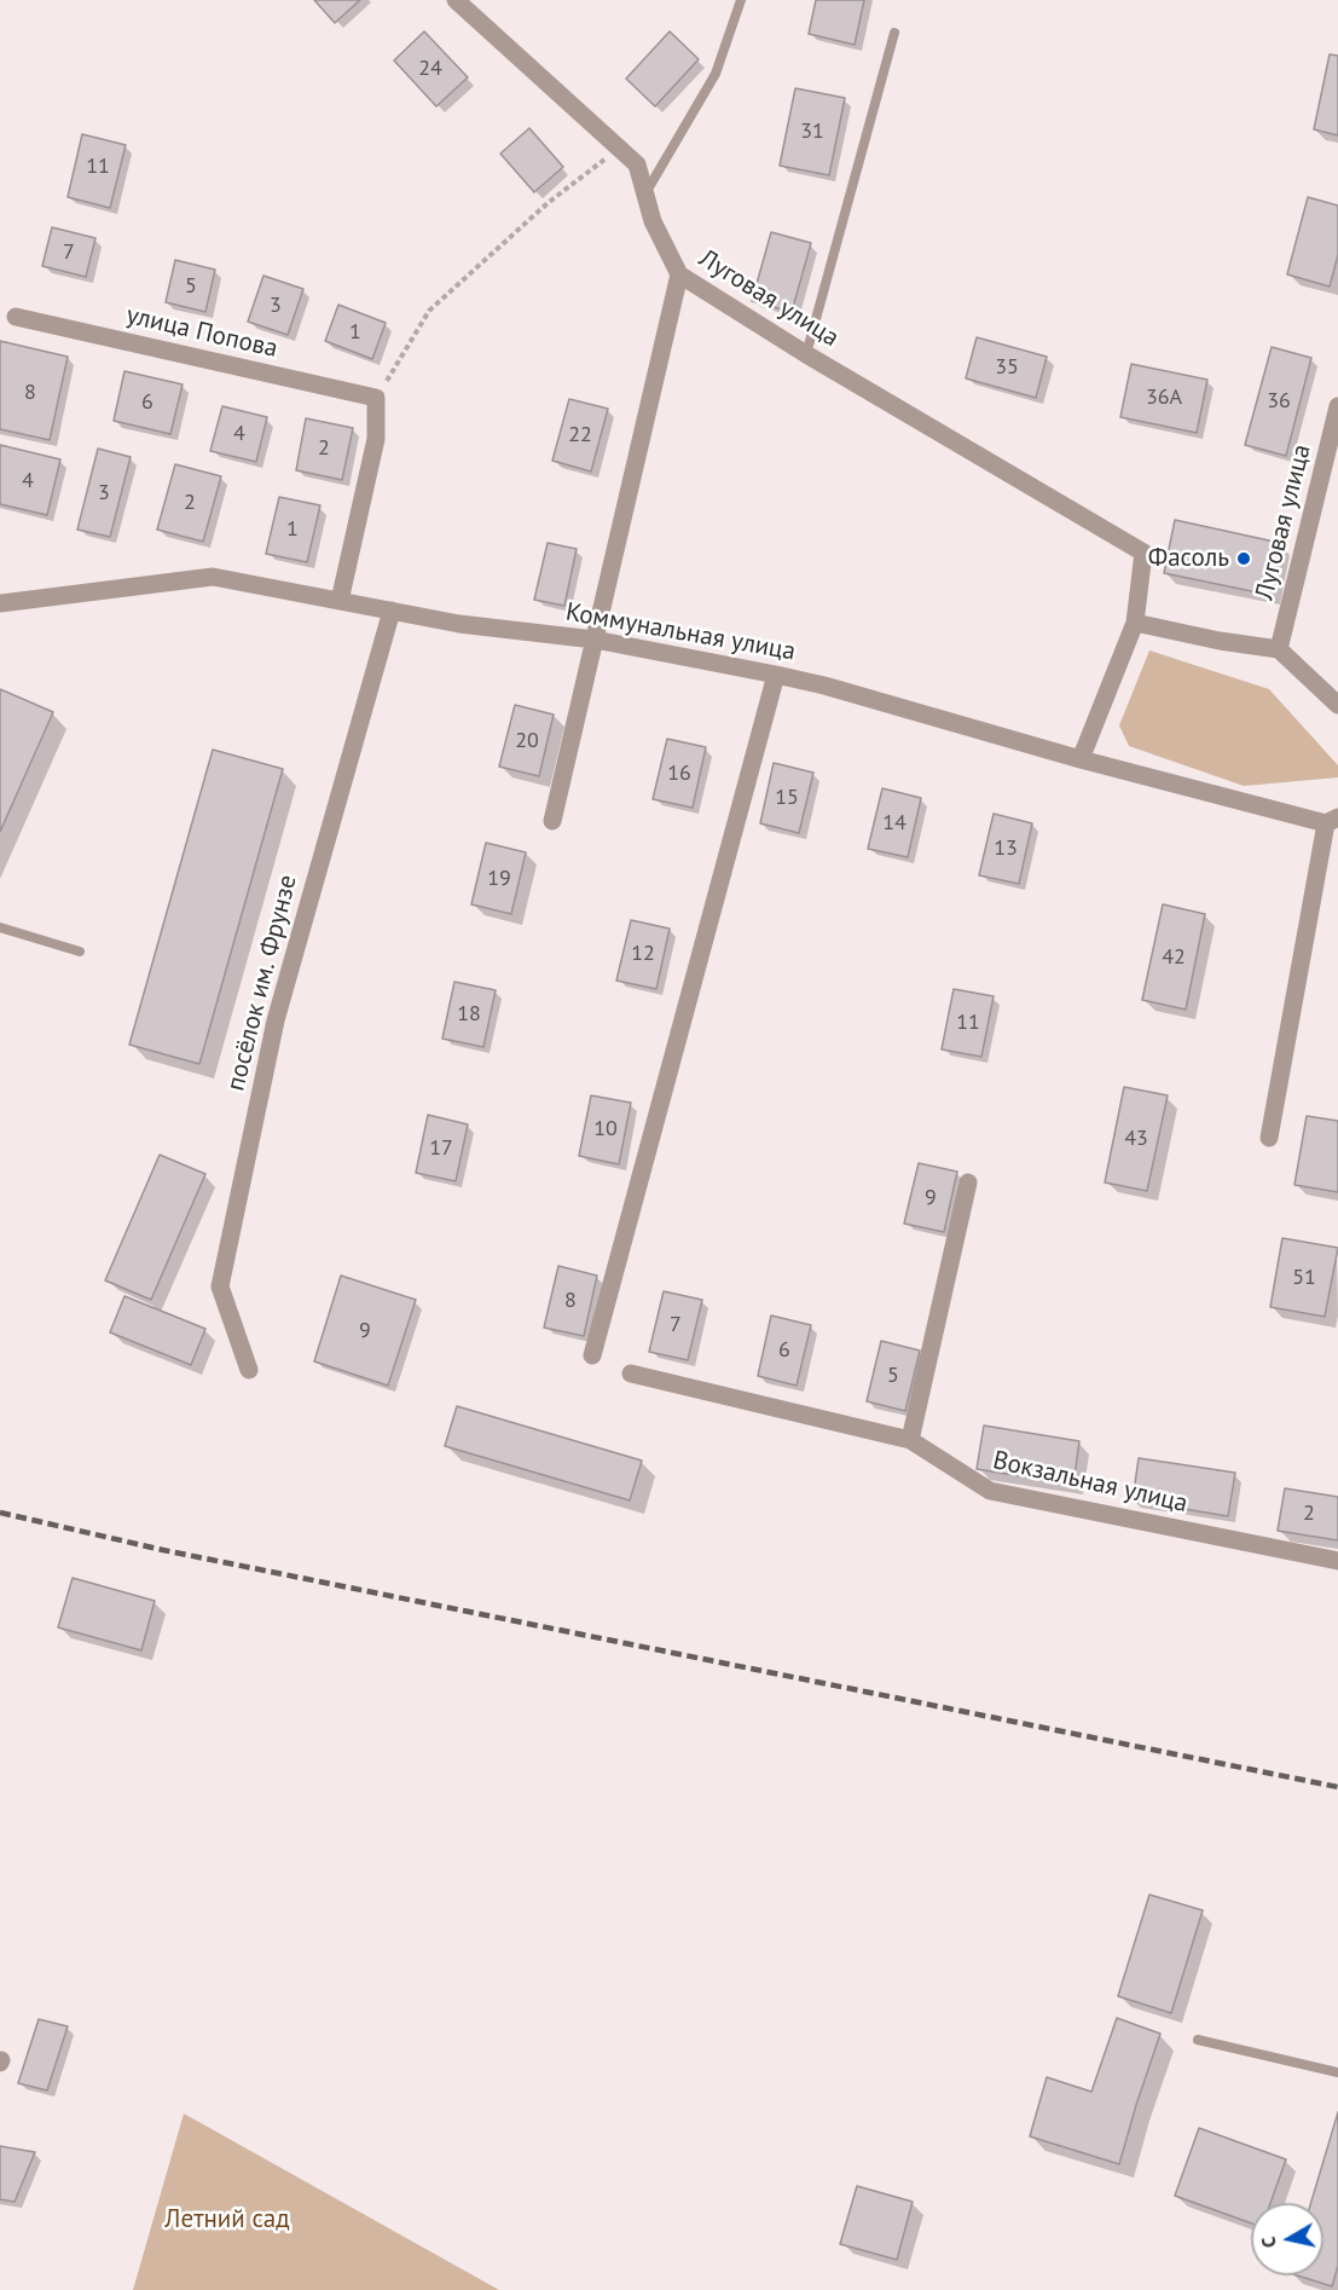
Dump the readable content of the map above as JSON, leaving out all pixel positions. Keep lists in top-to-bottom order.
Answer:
{
  "streets": {
    "street": [
      "Луговая улица",
      "улица Попова",
      "Коммунальная улица",
      "посёлок им. Фрунзе",
      "Вокзальная улица"
    ]
  },
  "crossings": [
    ["Коммунальная улица", "посёлок им. Фрунзе"]
  ],
  "parks": ["Летний сад"],
  "places": ["Фасоль"],
  "house_numbers": [
    "24",
    "31",
    "11",
    "7",
    "5",
    "3",
    "1",
    "35",
    "8",
    "36А",
    "36",
    "6",
    "4",
    "22",
    "2",
    "4",
    "3",
    "2",
    "1",
    "20",
    "16",
    "15",
    "14",
    "13",
    "19",
    "12",
    "42",
    "18",
    "11",
    "10",
    "43",
    "17",
    "9",
    "51",
    "8",
    "7",
    "9",
    "6",
    "5",
    "2"
  ],
  "north": "left"
}
